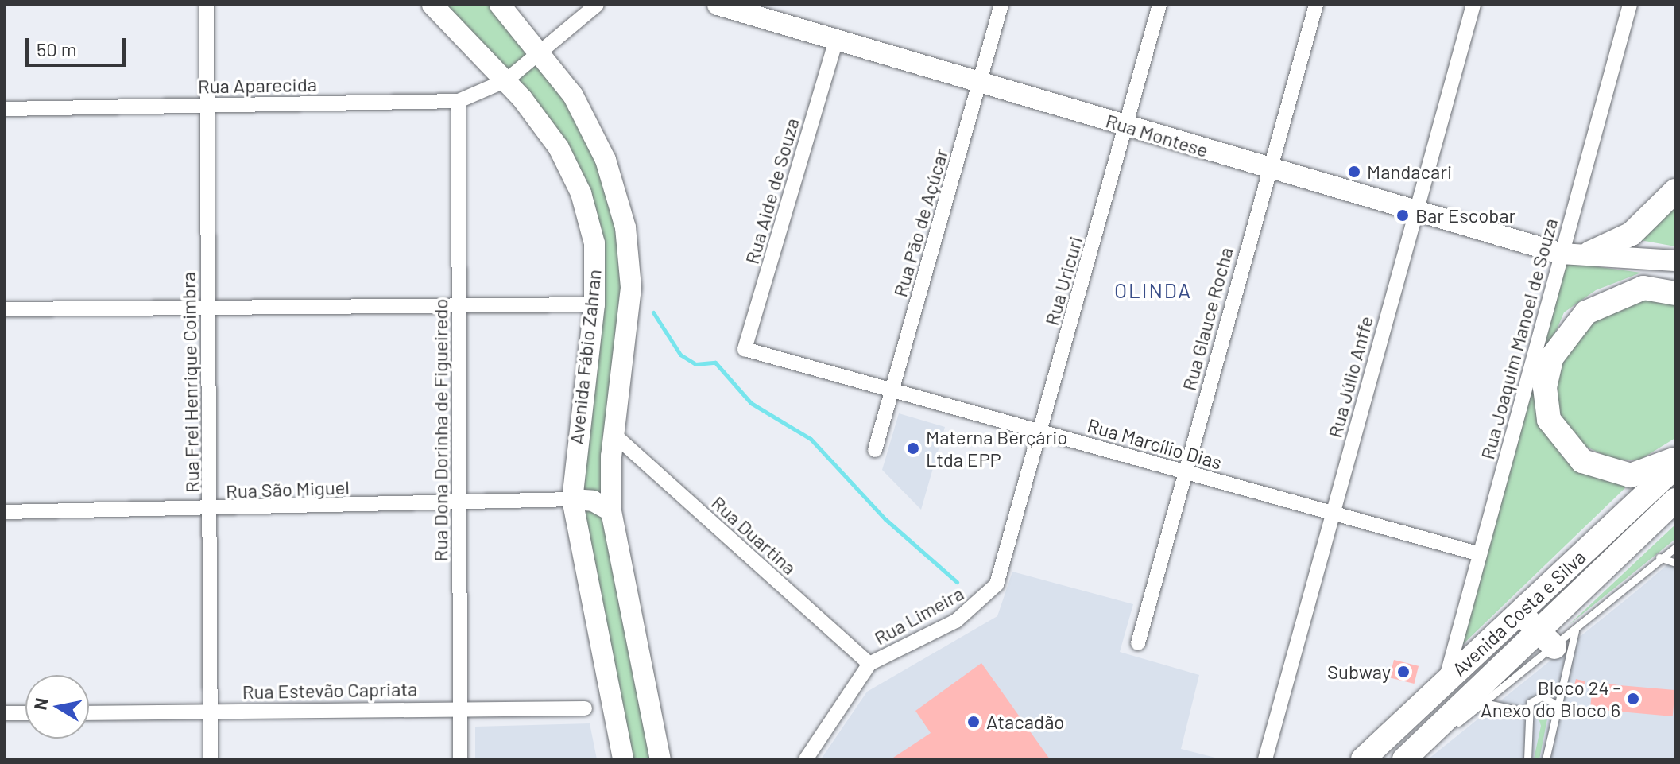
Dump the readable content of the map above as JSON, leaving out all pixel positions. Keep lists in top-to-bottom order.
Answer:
{
  "streets": {
    "main road": ["Rua Montese", "Avenida Fábio Zahran", "Avenida Costa e Silva"],
    "street": [
      "Rua Aparecida",
      "Rua Aide de Souza",
      "Rua Pão de Açúcar",
      "Rua Uricuri",
      "Rua Glauce Rocha",
      "Rua Joaquim Manoel de Souza",
      "Rua Júlio Anffe",
      "Rua Frei Henrique Coimbra",
      "Rua Dona Dorinha de Figueiredo",
      "Rua Marcílio Dias",
      "Rua São Miguel",
      "Rua Duartina",
      "Rua Limeira",
      "Rua Estevão Capriata"
    ]
  },
  "crossings": [
    ["Rua Aparecida", "Avenida Fábio Zahran"],
    ["Rua Aparecida", "Rua Frei Henrique Coimbra"],
    ["Rua Aparecida", "Rua Dona Dorinha de Figueiredo"],
    ["Rua Montese", "Rua Aide de Souza"],
    ["Rua Montese", "Rua Pão de Açúcar"],
    ["Rua Montese", "Rua Uricuri"],
    ["Rua Montese", "Rua Glauce Rocha"],
    ["Rua Montese", "Rua Joaquim Manoel de Souza"],
    ["Rua Montese", "Rua Júlio Anffe"],
    ["Rua Aide de Souza", "Rua Marcílio Dias"],
    ["Rua Pão de Açúcar", "Rua Marcílio Dias"],
    ["Rua Uricuri", "Rua Marcílio Dias"],
    ["Rua Uricuri", "Rua Limeira"],
    ["Rua Glauce Rocha", "Rua Marcílio Dias"],
    ["Rua Joaquim Manoel de Souza", "Rua Marcílio Dias"],
    ["Rua Joaquim Manoel de Souza", "Avenida Costa e Silva"],
    ["Avenida Fábio Zahran", "Rua São Miguel"],
    ["Avenida Fábio Zahran", "Rua Duartina"],
    ["Rua Júlio Anffe", "Rua Marcílio Dias"],
    ["Rua Frei Henrique Coimbra", "Rua São Miguel"],
    ["Rua Frei Henrique Coimbra", "Rua Estevão Capriata"],
    ["Rua Dona Dorinha de Figueiredo", "Rua São Miguel"],
    ["Rua Dona Dorinha de Figueiredo", "Rua Estevão Capriata"],
    ["Rua Duartina", "Rua Limeira"]
  ],
  "districts": ["OLINDA"],
  "places": [
    "Mandacari",
    "Bar Escobar",
    "Materna Berçário Ltda EPP",
    "Subway",
    "Bloco 24 - Anexo do Bloco 6",
    "Atacadão"
  ],
  "scale_bar": "50 m",
  "north": "left"
}
